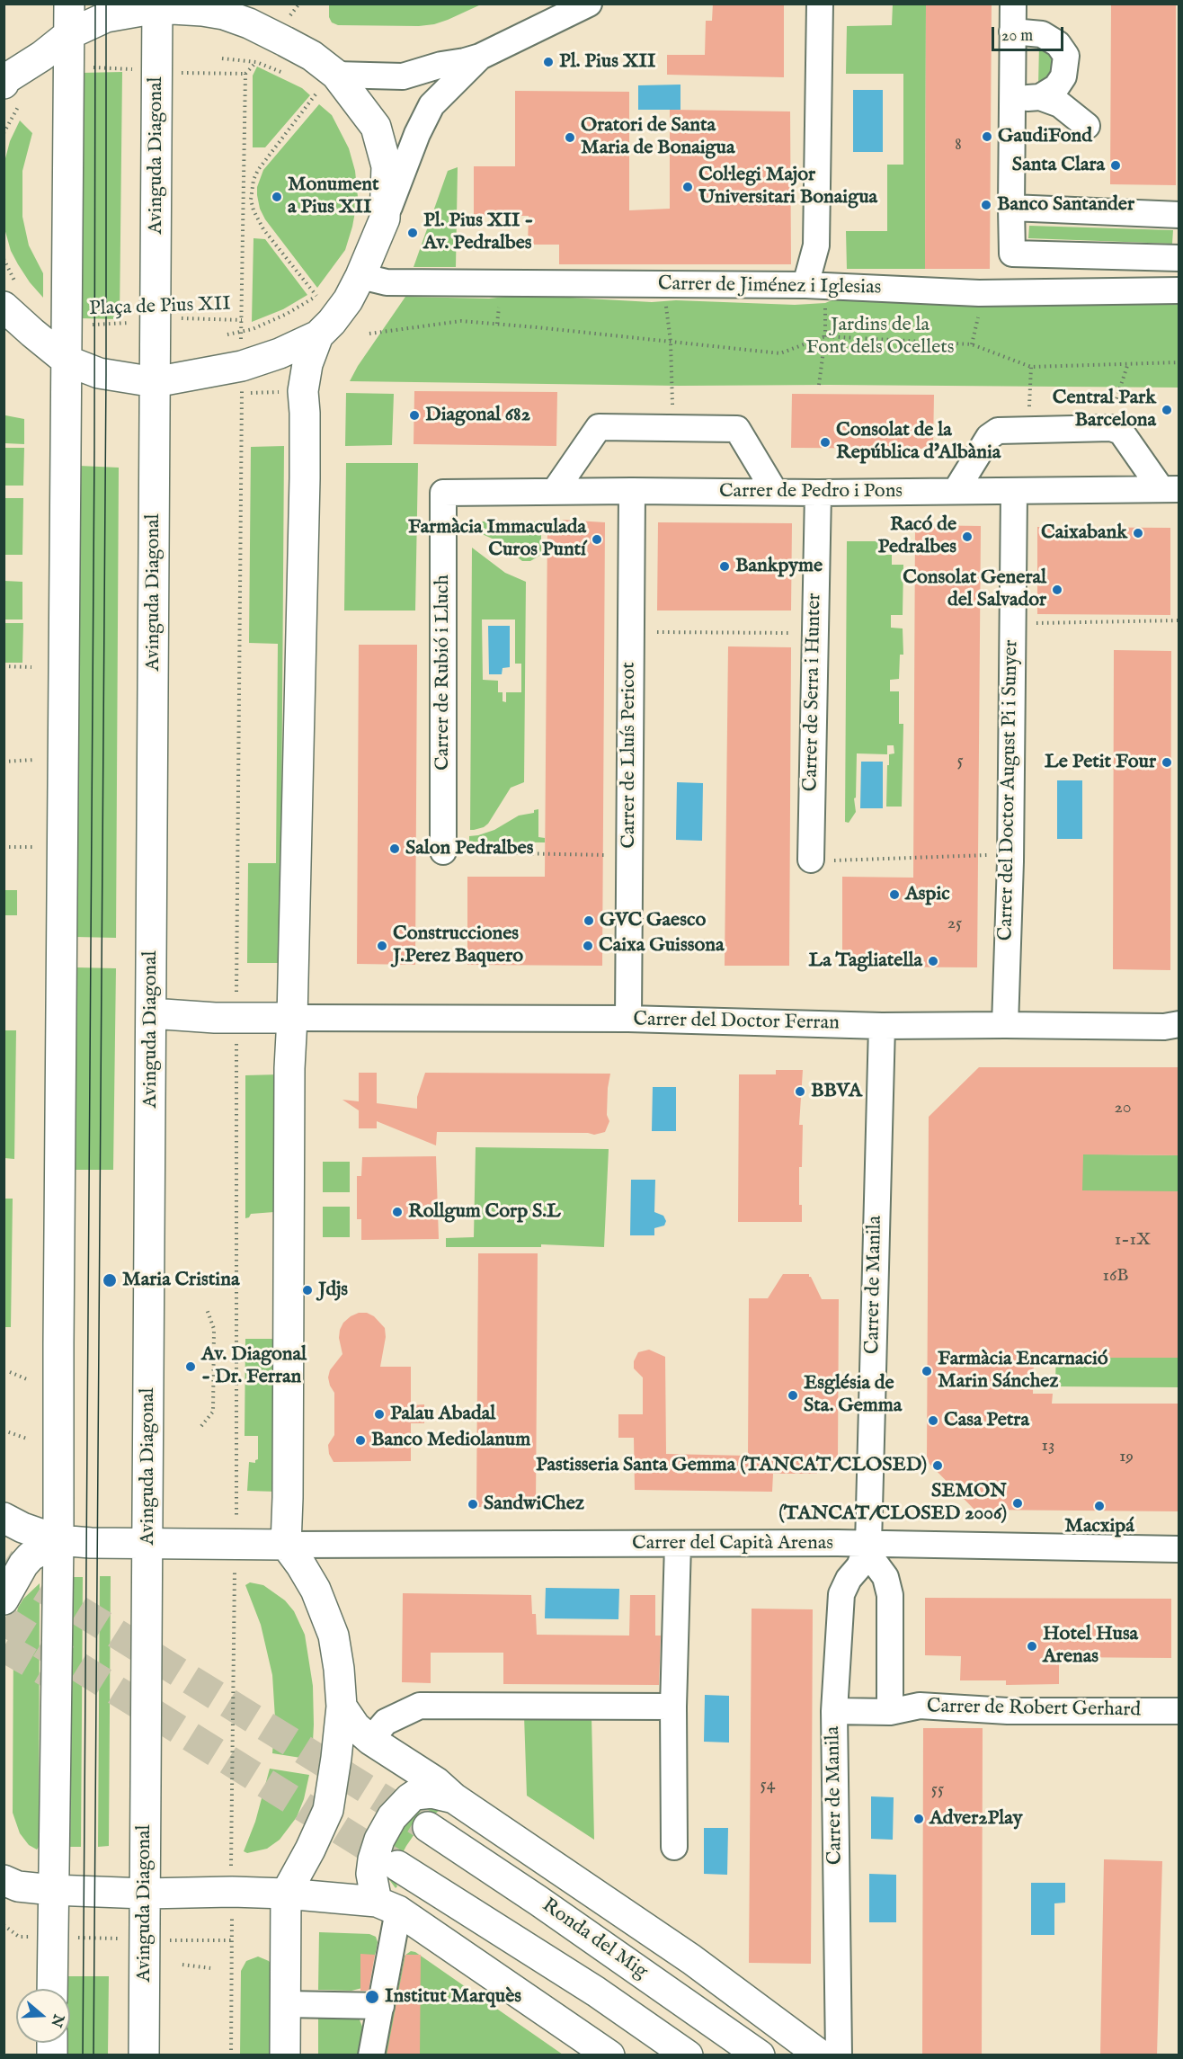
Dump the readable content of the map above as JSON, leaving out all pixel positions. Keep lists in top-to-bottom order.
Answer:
{
  "streets": {
    "main road": ["Avinguda Diagonal", "Ronda del Mig"],
    "street": [
      "Carrer de Jiménez i Iglesias",
      "Carrer de Pedro i Pons",
      "Carrer de Rubió i Lluch",
      "Carrer de Serra i Hunter",
      "Carrer de Lluís Pericot",
      "Carrer del Doctor August Pi i Sunyer",
      "Carrer del Doctor Ferran",
      "Carrer de Manila",
      "Carrer del Capità Arenas",
      "Carrer de Robert Gerhard"
    ],
    "path": ["Plaça de Pius XII"]
  },
  "crossings": [
    ["Avinguda Diagonal", "Plaça de Pius XII"],
    ["Carrer de Pedro i Pons", "Carrer de Rubió i Lluch"],
    ["Carrer de Pedro i Pons", "Carrer de Serra i Hunter"],
    ["Carrer de Pedro i Pons", "Carrer de Lluís Pericot"],
    ["Carrer de Pedro i Pons", "Carrer del Doctor August Pi i Sunyer"],
    ["Carrer de Lluís Pericot", "Carrer del Doctor Ferran"],
    ["Carrer del Doctor August Pi i Sunyer", "Carrer del Doctor Ferran"],
    ["Carrer del Doctor Ferran", "Carrer de Manila"],
    ["Carrer de Manila", "Carrer del Capità Arenas"],
    ["Carrer de Manila", "Carrer de Robert Gerhard"]
  ],
  "parks": ["Jardins de la Font dels Ocellets"],
  "places": [
    "Pl. Pius XII",
    "GaudiFond",
    "Oratori de Santa Maria de Bonaigua",
    "Santa Clara",
    "Col·legi Major Universitari Bonaigua",
    "Monument a Pius XII",
    "Banco Santander",
    "Pl. Pius XII - Av. Pedralbes",
    "Central Park Barcelona",
    "Diagonal 682",
    "Consolat de la República d'Albània",
    "Caixabank",
    "Racó de Pedralbes",
    "Farmàcia Immaculada Curos Puntí",
    "Bankpyme",
    "Consolat General del Salvador",
    "Le Petit Four",
    "Salon Pedralbes",
    "Aspic",
    "GVC Gaesco",
    "Construcciones J.Perez Baquero",
    "Caixa Guissona",
    "La Tagliatella",
    "BBVA",
    "Rollgum Corp S.L",
    "Maria Cristina",
    "Jdjs",
    "Av. Diagonal - Dr. Ferran",
    "Farmàcia Encarnació Marin Sánchez",
    "Església de Sta. Gemma",
    "Palau Abadal",
    "Casa Petra",
    "Banco Mediolanum",
    "Pastisseria Santa Gemma (TANCAT/CLOSED)",
    "SEMON (TANCAT/CLOSED 2006)",
    "SandwiChez",
    "Macxipá",
    "Hotel Husa Arenas",
    "Adver2Play",
    "Institut Marquès"
  ],
  "house_numbers": [
    "8",
    "5",
    "25",
    "20",
    "1-1X",
    "16B",
    "13",
    "19",
    "54",
    "55"
  ],
  "scale_bar": "20 m",
  "north": "right"
}
